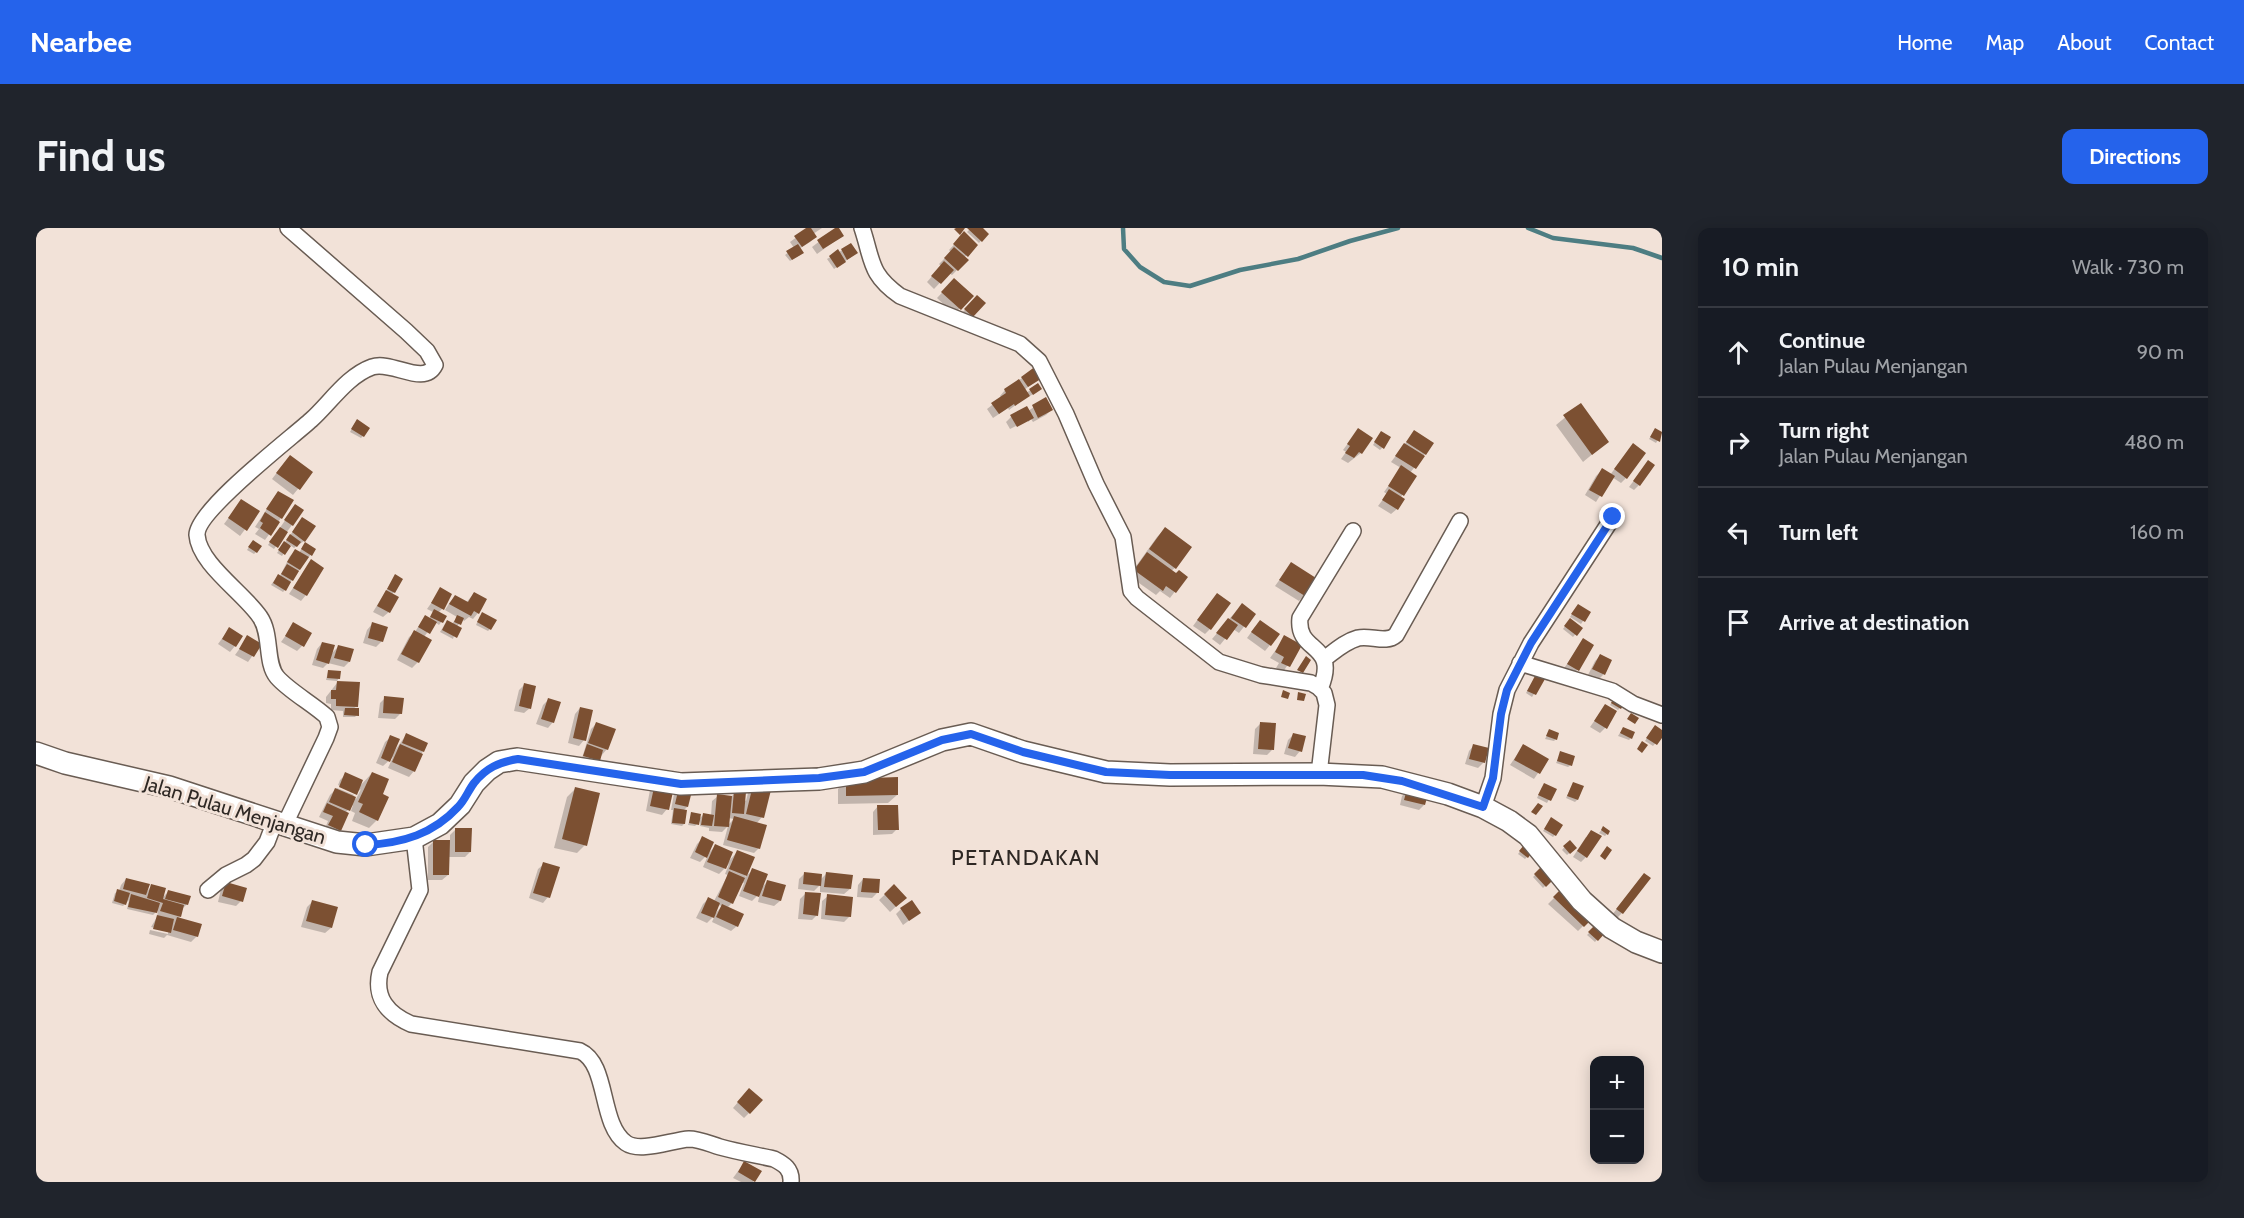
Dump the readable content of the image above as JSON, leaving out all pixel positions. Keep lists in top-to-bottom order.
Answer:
{
  "streets": {
    "street": ["Jalan Pulau Menjangan"]
  },
  "districts": ["PETANDAKAN"],
  "page": {
    "header": "Nearbee",
    "nav": [
      "Home",
      "Map",
      "About",
      "Contact"
    ],
    "buttons": "Directions",
    "title": "Find us",
    "heading": ["10 min", "Walk · 730 m"],
    "list": [
      ["Continue", "Jalan Pulau Menjangan", "90 m"],
      ["Turn right", "Jalan Pulau Menjangan", "480 m"],
      ["Turn left", "160 m"],
      "Arrive at destination"
    ],
    "map_buttons": ["+", "−"]
  }
}
